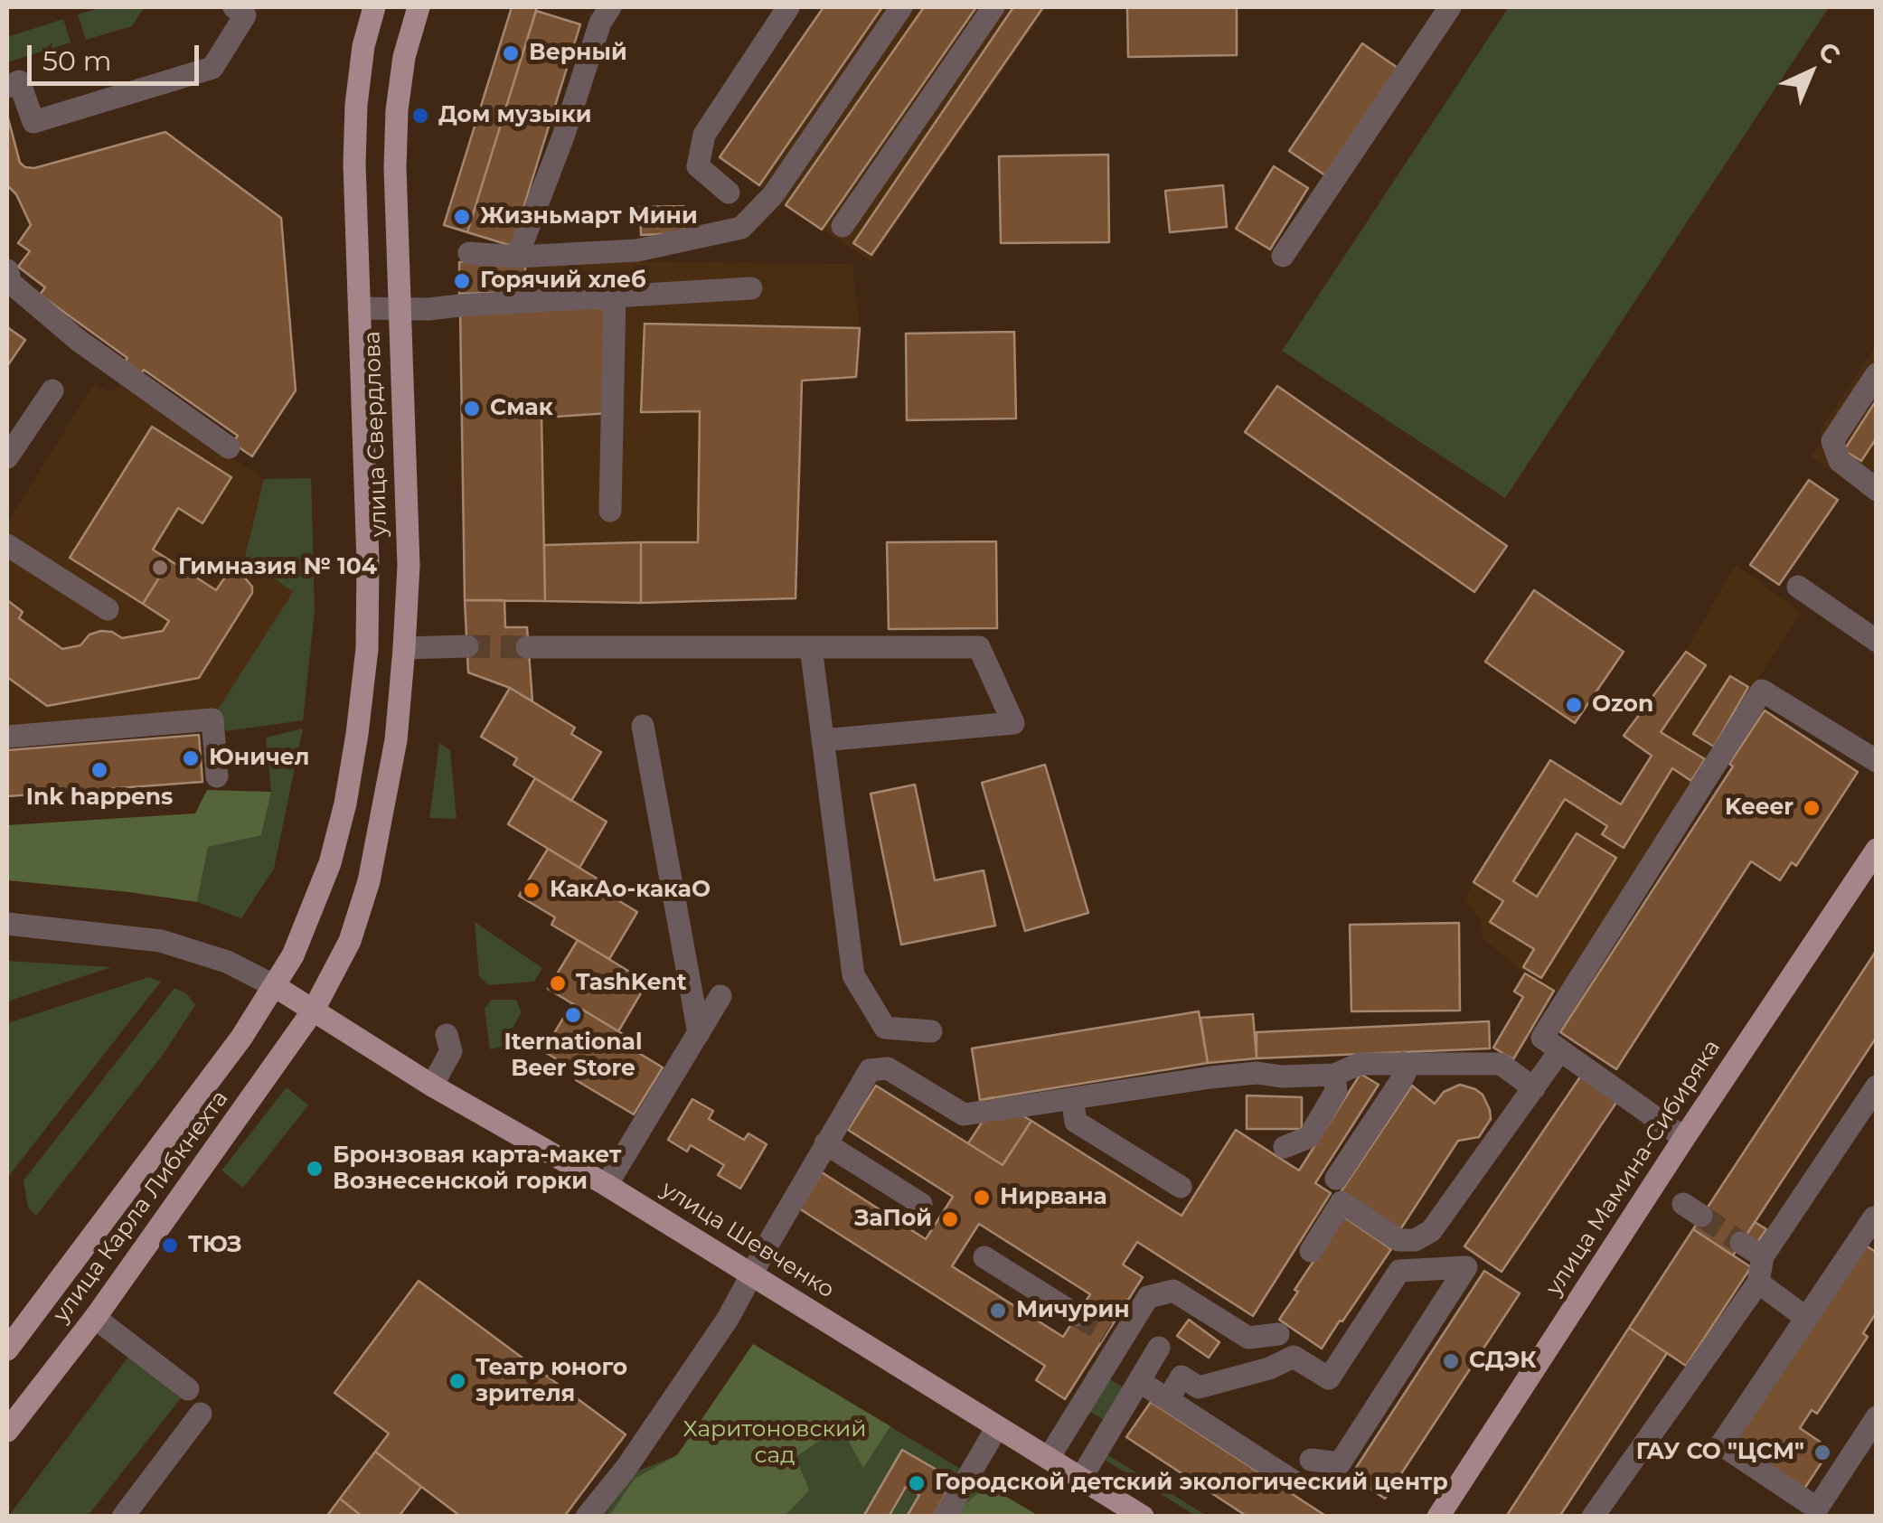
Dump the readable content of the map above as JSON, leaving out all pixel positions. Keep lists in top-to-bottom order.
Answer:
{
  "streets": {
    "main road": [
      "улица Свердлова",
      "улица Мамина-Сибиряка",
      "улица Карла Либкнехта",
      "улица Шевченко"
    ]
  },
  "crossings": [
    ["улица Свердлова", "улица Карла Либкнехта"],
    ["улица Свердлова", "улица Шевченко"],
    ["улица Карла Либкнехта", "улица Шевченко"]
  ],
  "parks": ["Харитоновский сад"],
  "places": [
    "Верный",
    "Дом музыки",
    "Жизньмарт Мини",
    "Горячий хлеб",
    "Смак",
    "Гимназия № 104",
    "Ozon",
    "Юничел",
    "Ink happens",
    "Keeer",
    "КакАо-какаО",
    "TashKent",
    "Iternational Beer Store",
    "Бронзовая карта-макет Вознесенской горки",
    "Нирвана",
    "ЗаПой",
    "ТЮЗ",
    "Мичурин",
    "СДЭК",
    "Театр юного зрителя",
    "ГАУ СО \"ЦСМ\"",
    "Городской детский экологический центр"
  ],
  "scale_bar": "50 m",
  "north": "top right"
}
